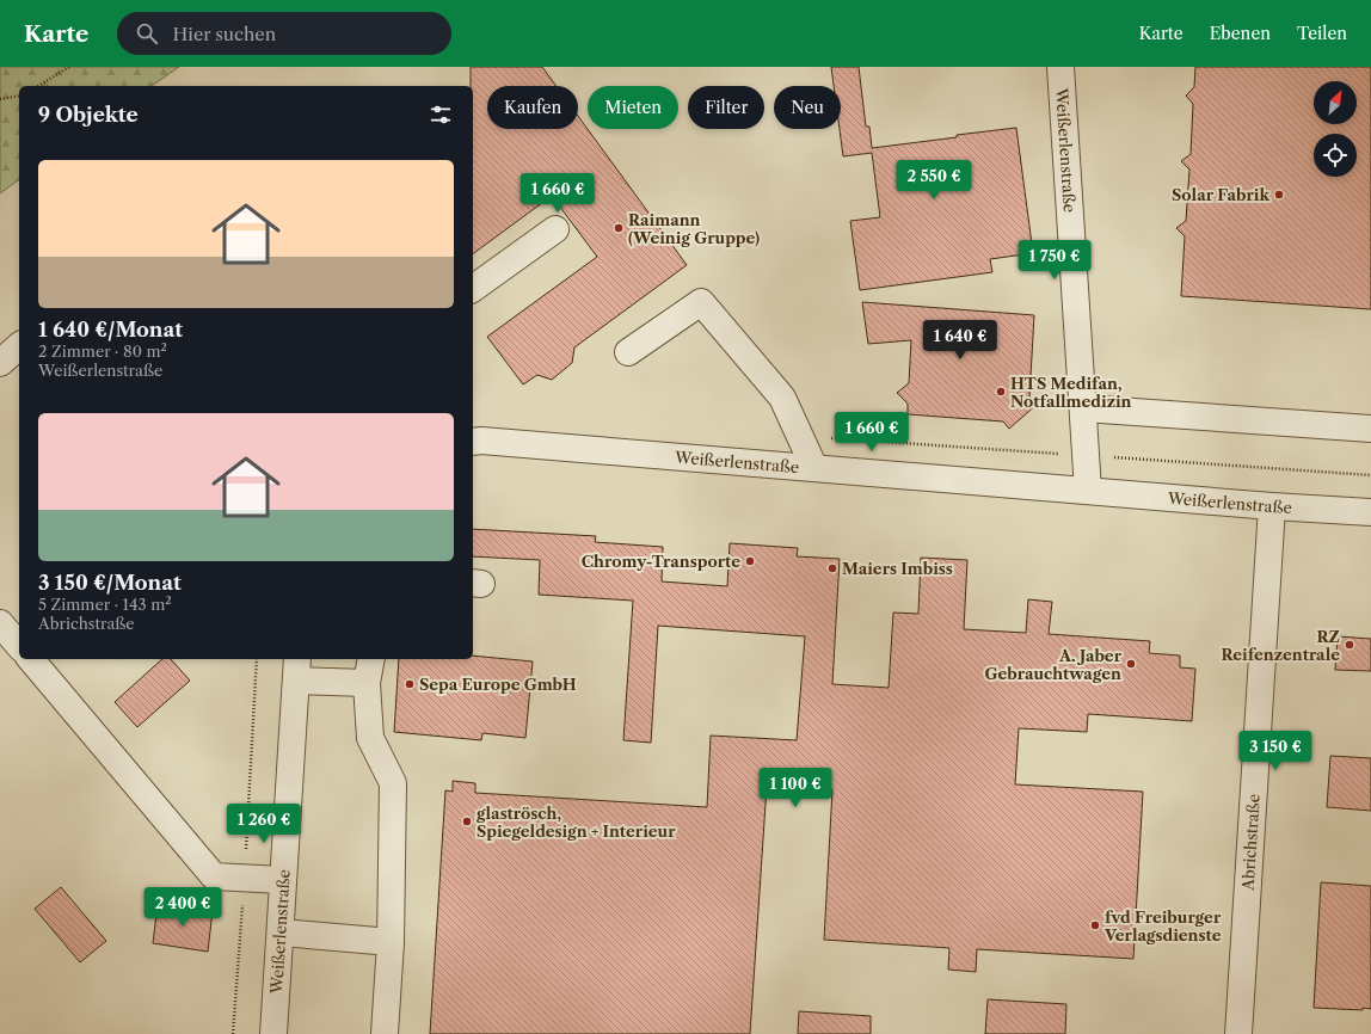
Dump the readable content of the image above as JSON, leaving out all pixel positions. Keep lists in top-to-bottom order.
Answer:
{
  "streets": {
    "street": ["Weißerlenstraße", "Abrichstraße"]
  },
  "crossings": [
    ["Weißerlenstraße", "Abrichstraße"]
  ],
  "places": [
    "Solar Fabrik",
    "Raimann (Weinig Gruppe)",
    "HTS Medifan, Notfallmedizin",
    "Chromy-Transporte",
    "Maiers Imbiss",
    "RZ Reifenzentrale",
    "A. Jaber Gebrauchtwagen",
    "Sepa Europe GmbH",
    "glaströsch, Spiegeldesign + Interieur",
    "fvd Freiburger Verlagsdienste"
  ],
  "north": "top right",
  "page": {
    "header": "Karte",
    "search": "Hier suchen",
    "nav": ["Karte", "Ebenen", "Teilen"],
    "chip": [
      "Kaufen",
      "Mieten",
      "Filter",
      "Neu"
    ],
    "heading": "9 Objekte",
    "list": [
      {
        "name": "1 640 €/Monat",
        "note": "2 Zimmer · 80 m² · Weißerlenstraße"
      },
      {
        "name": "3 150 €/Monat",
        "note": "5 Zimmer · 143 m² · Abrichstraße"
      }
    ],
    "price": [
      "2 550 €",
      "1 660 €",
      "1 750 €",
      "1 640 €",
      "1 660 €",
      "3 150 €",
      "1 100 €",
      "1 260 €",
      "2 400 €"
    ]
  }
}
